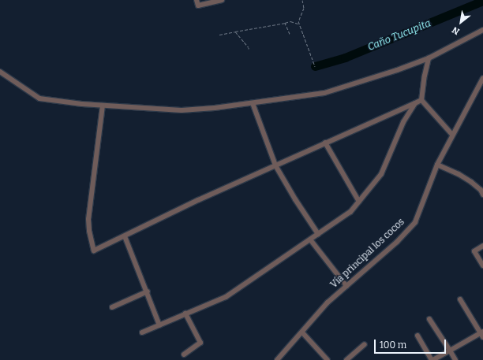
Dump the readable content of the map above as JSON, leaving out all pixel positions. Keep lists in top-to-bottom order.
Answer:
{
  "streets": {
    "street": ["Vía principal los cocos"]
  },
  "water": ["Caño Tucupita"],
  "scale_bar": "100 m",
  "north": "bottom left"
}
